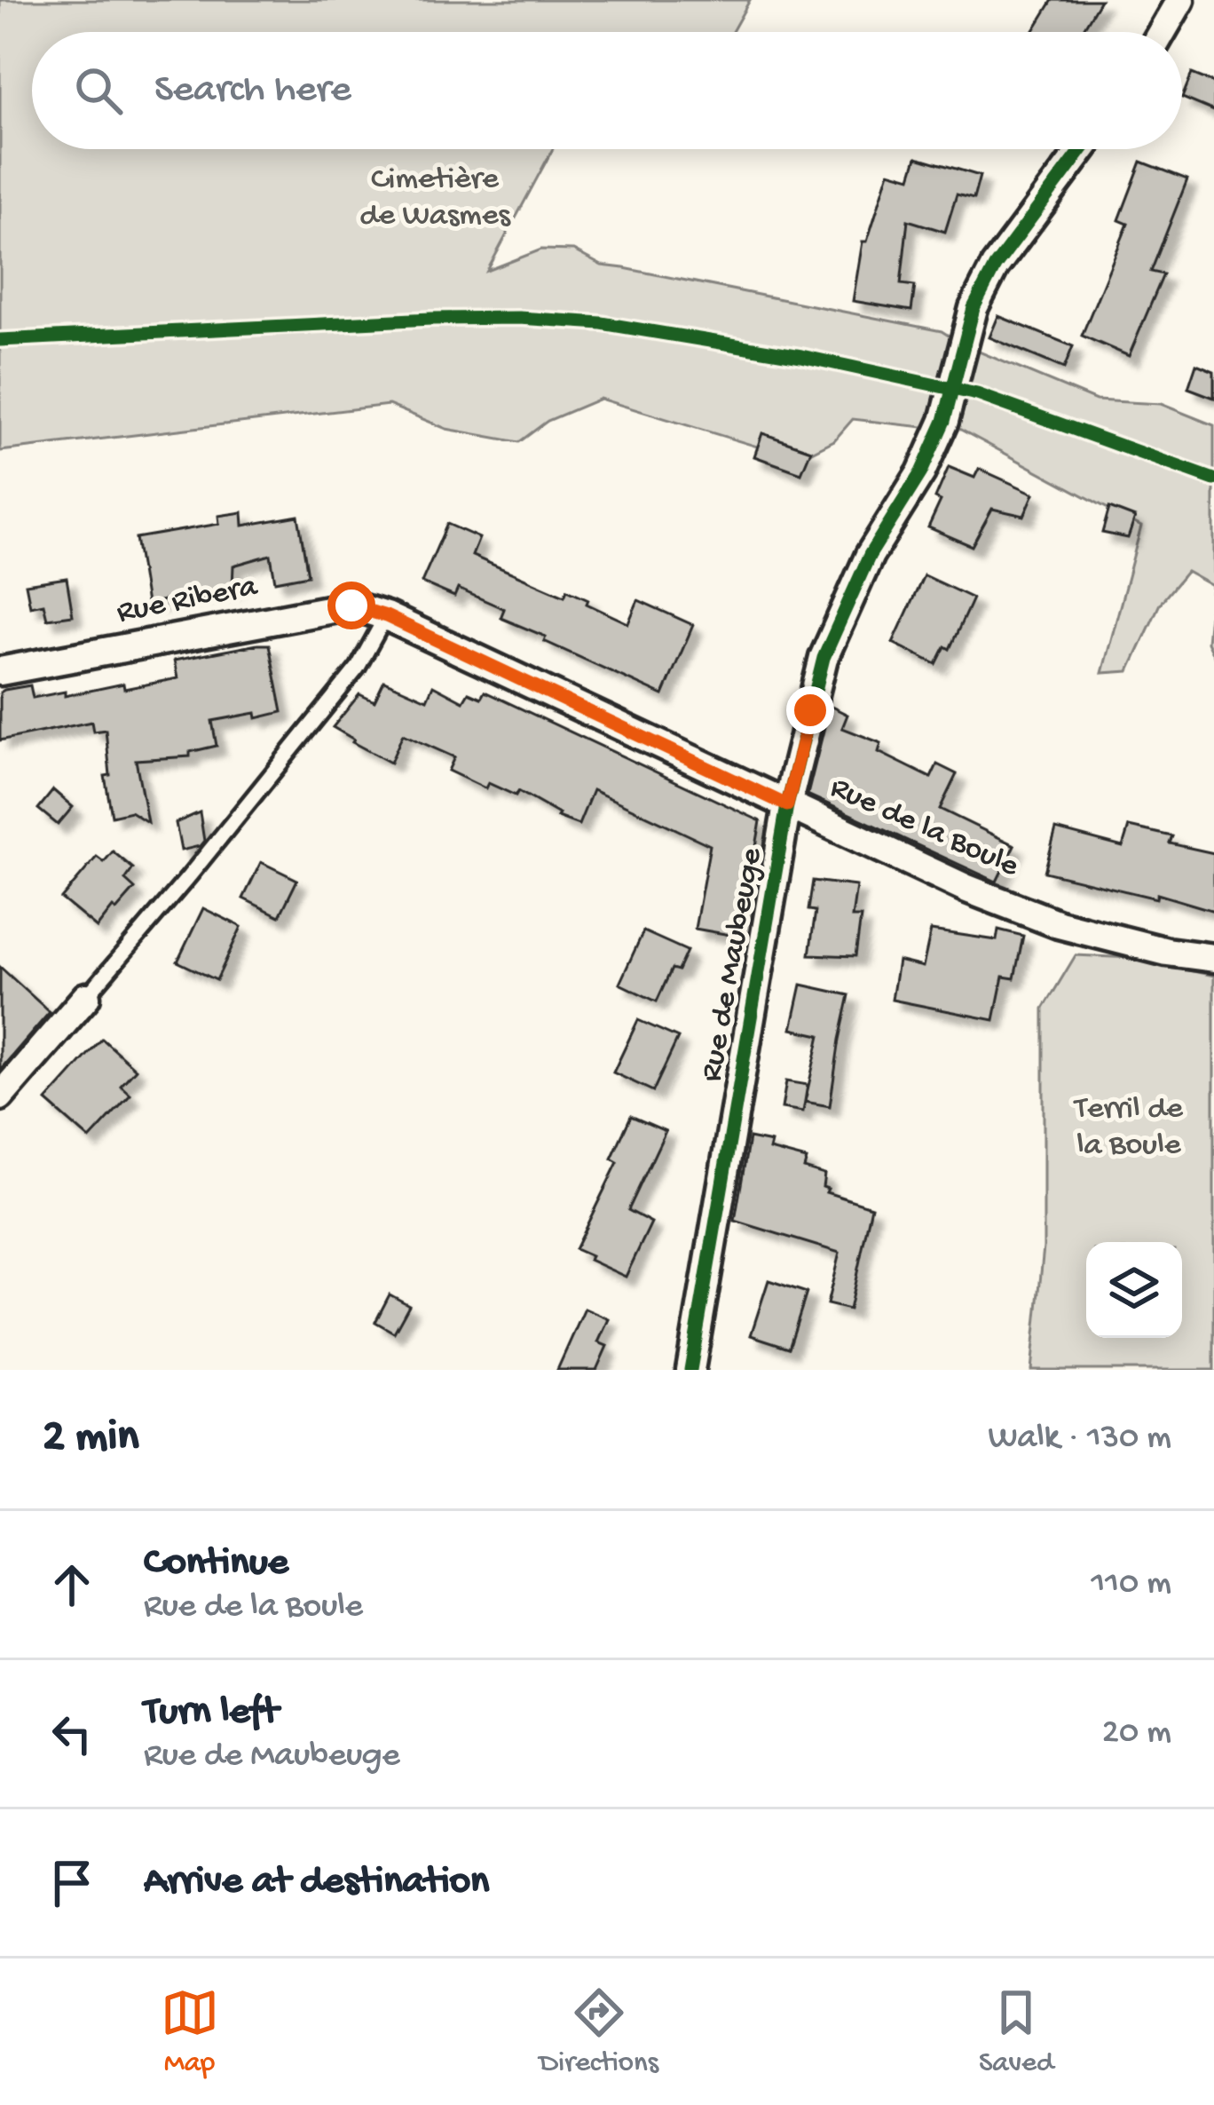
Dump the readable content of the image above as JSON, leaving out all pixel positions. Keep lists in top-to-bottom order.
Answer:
{
  "streets": {
    "street": ["Rue Ribera", "Rue de la Boule", "Rue de Maubeuge"]
  },
  "crossings": [
    ["Rue Ribera", "Rue de la Boule"],
    ["Rue de la Boule", "Rue de Maubeuge"]
  ],
  "parks": ["Cimetière de Wasmes", "Terril de la Boule"],
  "page": {
    "search": "Search here",
    "heading": ["2 min", "Walk · 130 m"],
    "list": [
      ["Continue", "Rue de la Boule", "110 m"],
      ["Turn left", "Rue de Maubeuge", "20 m"],
      "Arrive at destination"
    ],
    "nav": ["Map", "Directions", "Saved"]
  }
}
